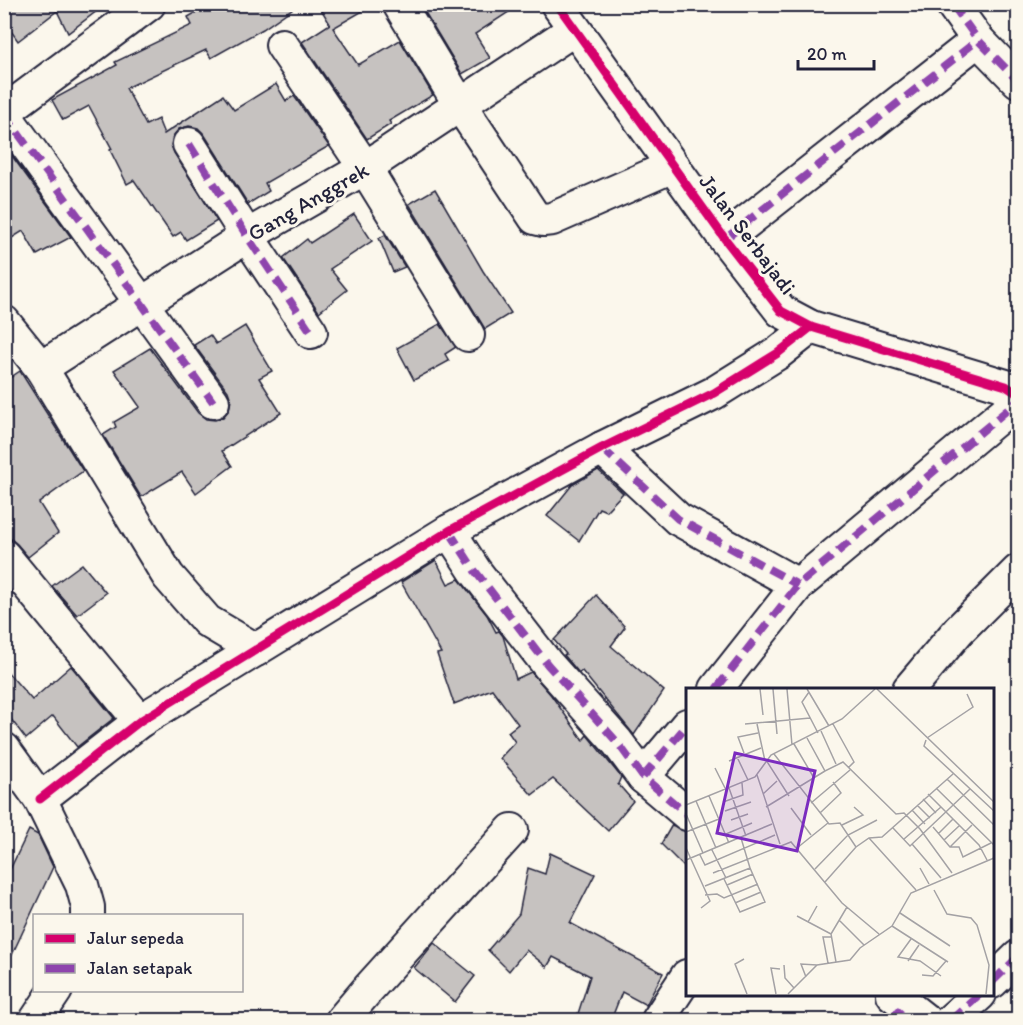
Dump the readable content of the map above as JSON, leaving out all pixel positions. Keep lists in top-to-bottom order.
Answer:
{
  "streets": {
    "street": ["Gang Anggrek", "Jalan Serbajadi"]
  },
  "crossings": [
    ["Gang Anggrek", "Jalan Serbajadi"]
  ],
  "legend": ["Jalur sepeda", "Jalan setapak"],
  "scale_bar": "20 m"
}
